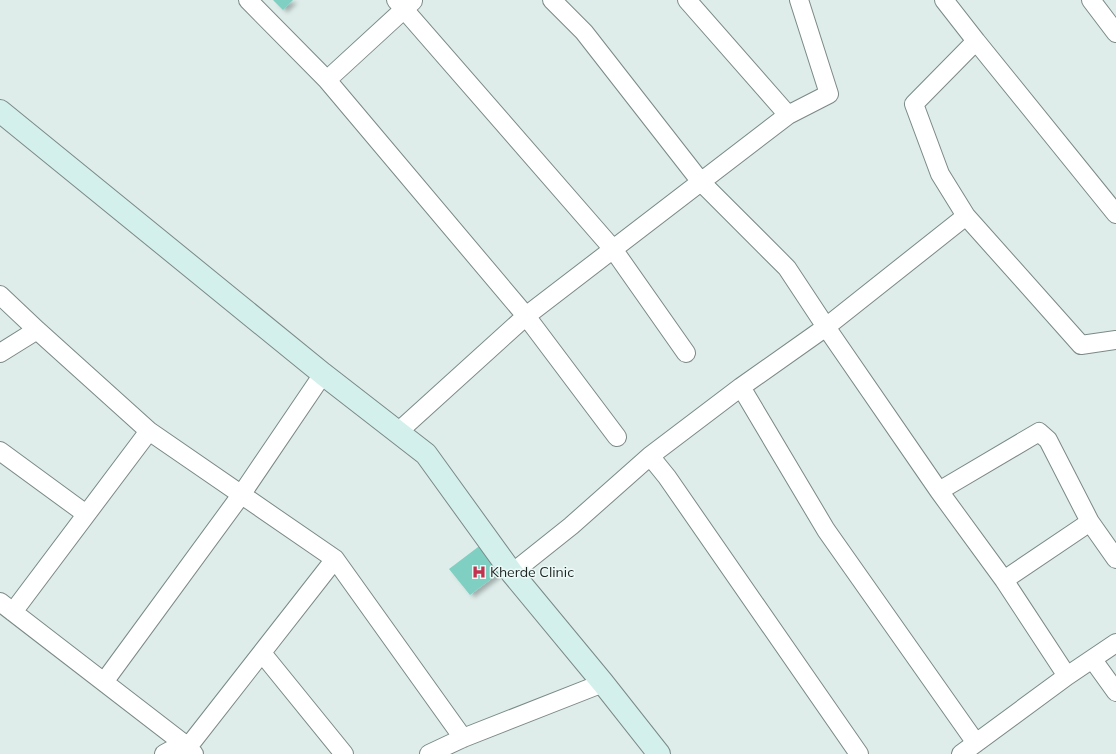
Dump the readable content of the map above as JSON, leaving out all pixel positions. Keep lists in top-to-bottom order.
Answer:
{
  "places": {
    "hospital": ["Kherde Clinic"]
  }
}
